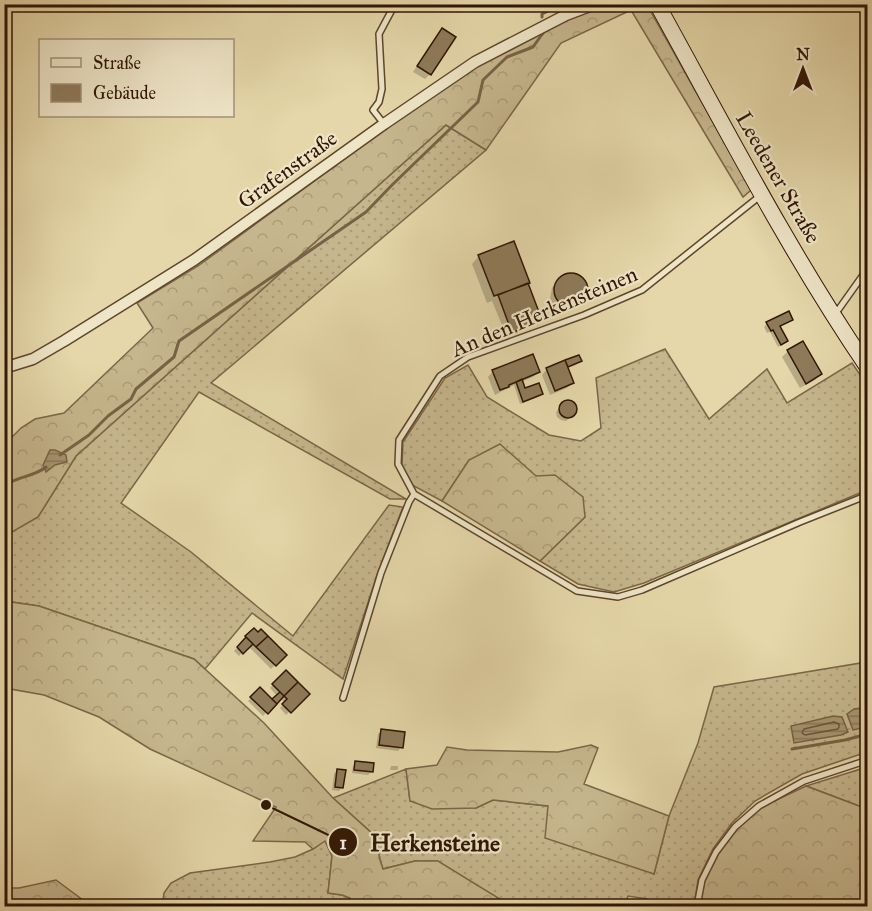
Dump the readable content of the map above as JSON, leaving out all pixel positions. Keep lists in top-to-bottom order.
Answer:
{
  "streets": {
    "street": ["Grafenstraße", "Leedener Straße"],
    "lane": ["An den Herkensteinen"]
  },
  "crossings": [
    ["Leedener Straße", "An den Herkensteinen"]
  ],
  "places": ["Herkensteine"],
  "legend": ["Straße", "Gebäude"],
  "north": "top"
}
